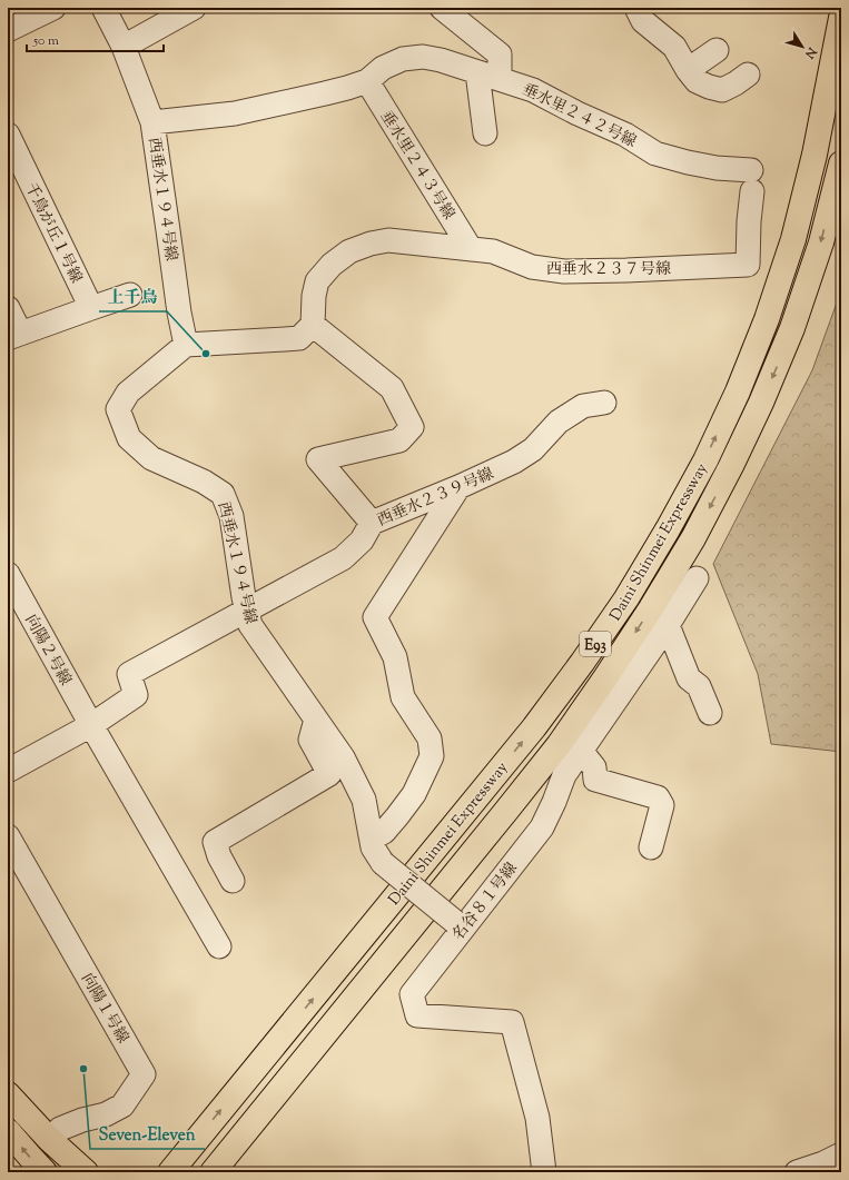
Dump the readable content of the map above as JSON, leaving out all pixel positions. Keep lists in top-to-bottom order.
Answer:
{
  "streets": {
    "main road": ["Daini Shinmei Expressway", "E93"],
    "street": [
      "垂水里２４２号線",
      "垂水里２４３号線",
      "西垂水１９４号線",
      "千鳥が丘１号線",
      "西垂水２３７号線",
      "西垂水２３９号線",
      "向陽２号線",
      "名谷８１号線",
      "向陽１号線"
    ]
  },
  "crossings": [
    ["垂水里２４２号線", "垂水里２４３号線"],
    ["垂水里２４２号線", "西垂水１９４号線"],
    ["垂水里２４２号線", "西垂水２３７号線"],
    ["垂水里２４３号線", "西垂水２３７号線"],
    ["西垂水１９４号線", "西垂水２３９号線"],
    ["西垂水１９４号線", "名谷８１号線"],
    ["西垂水２３９号線", "向陽２号線"]
  ],
  "places": ["上千鳥", "Seven-Eleven"],
  "scale_bar": "50 m",
  "north": "bottom right"
}
